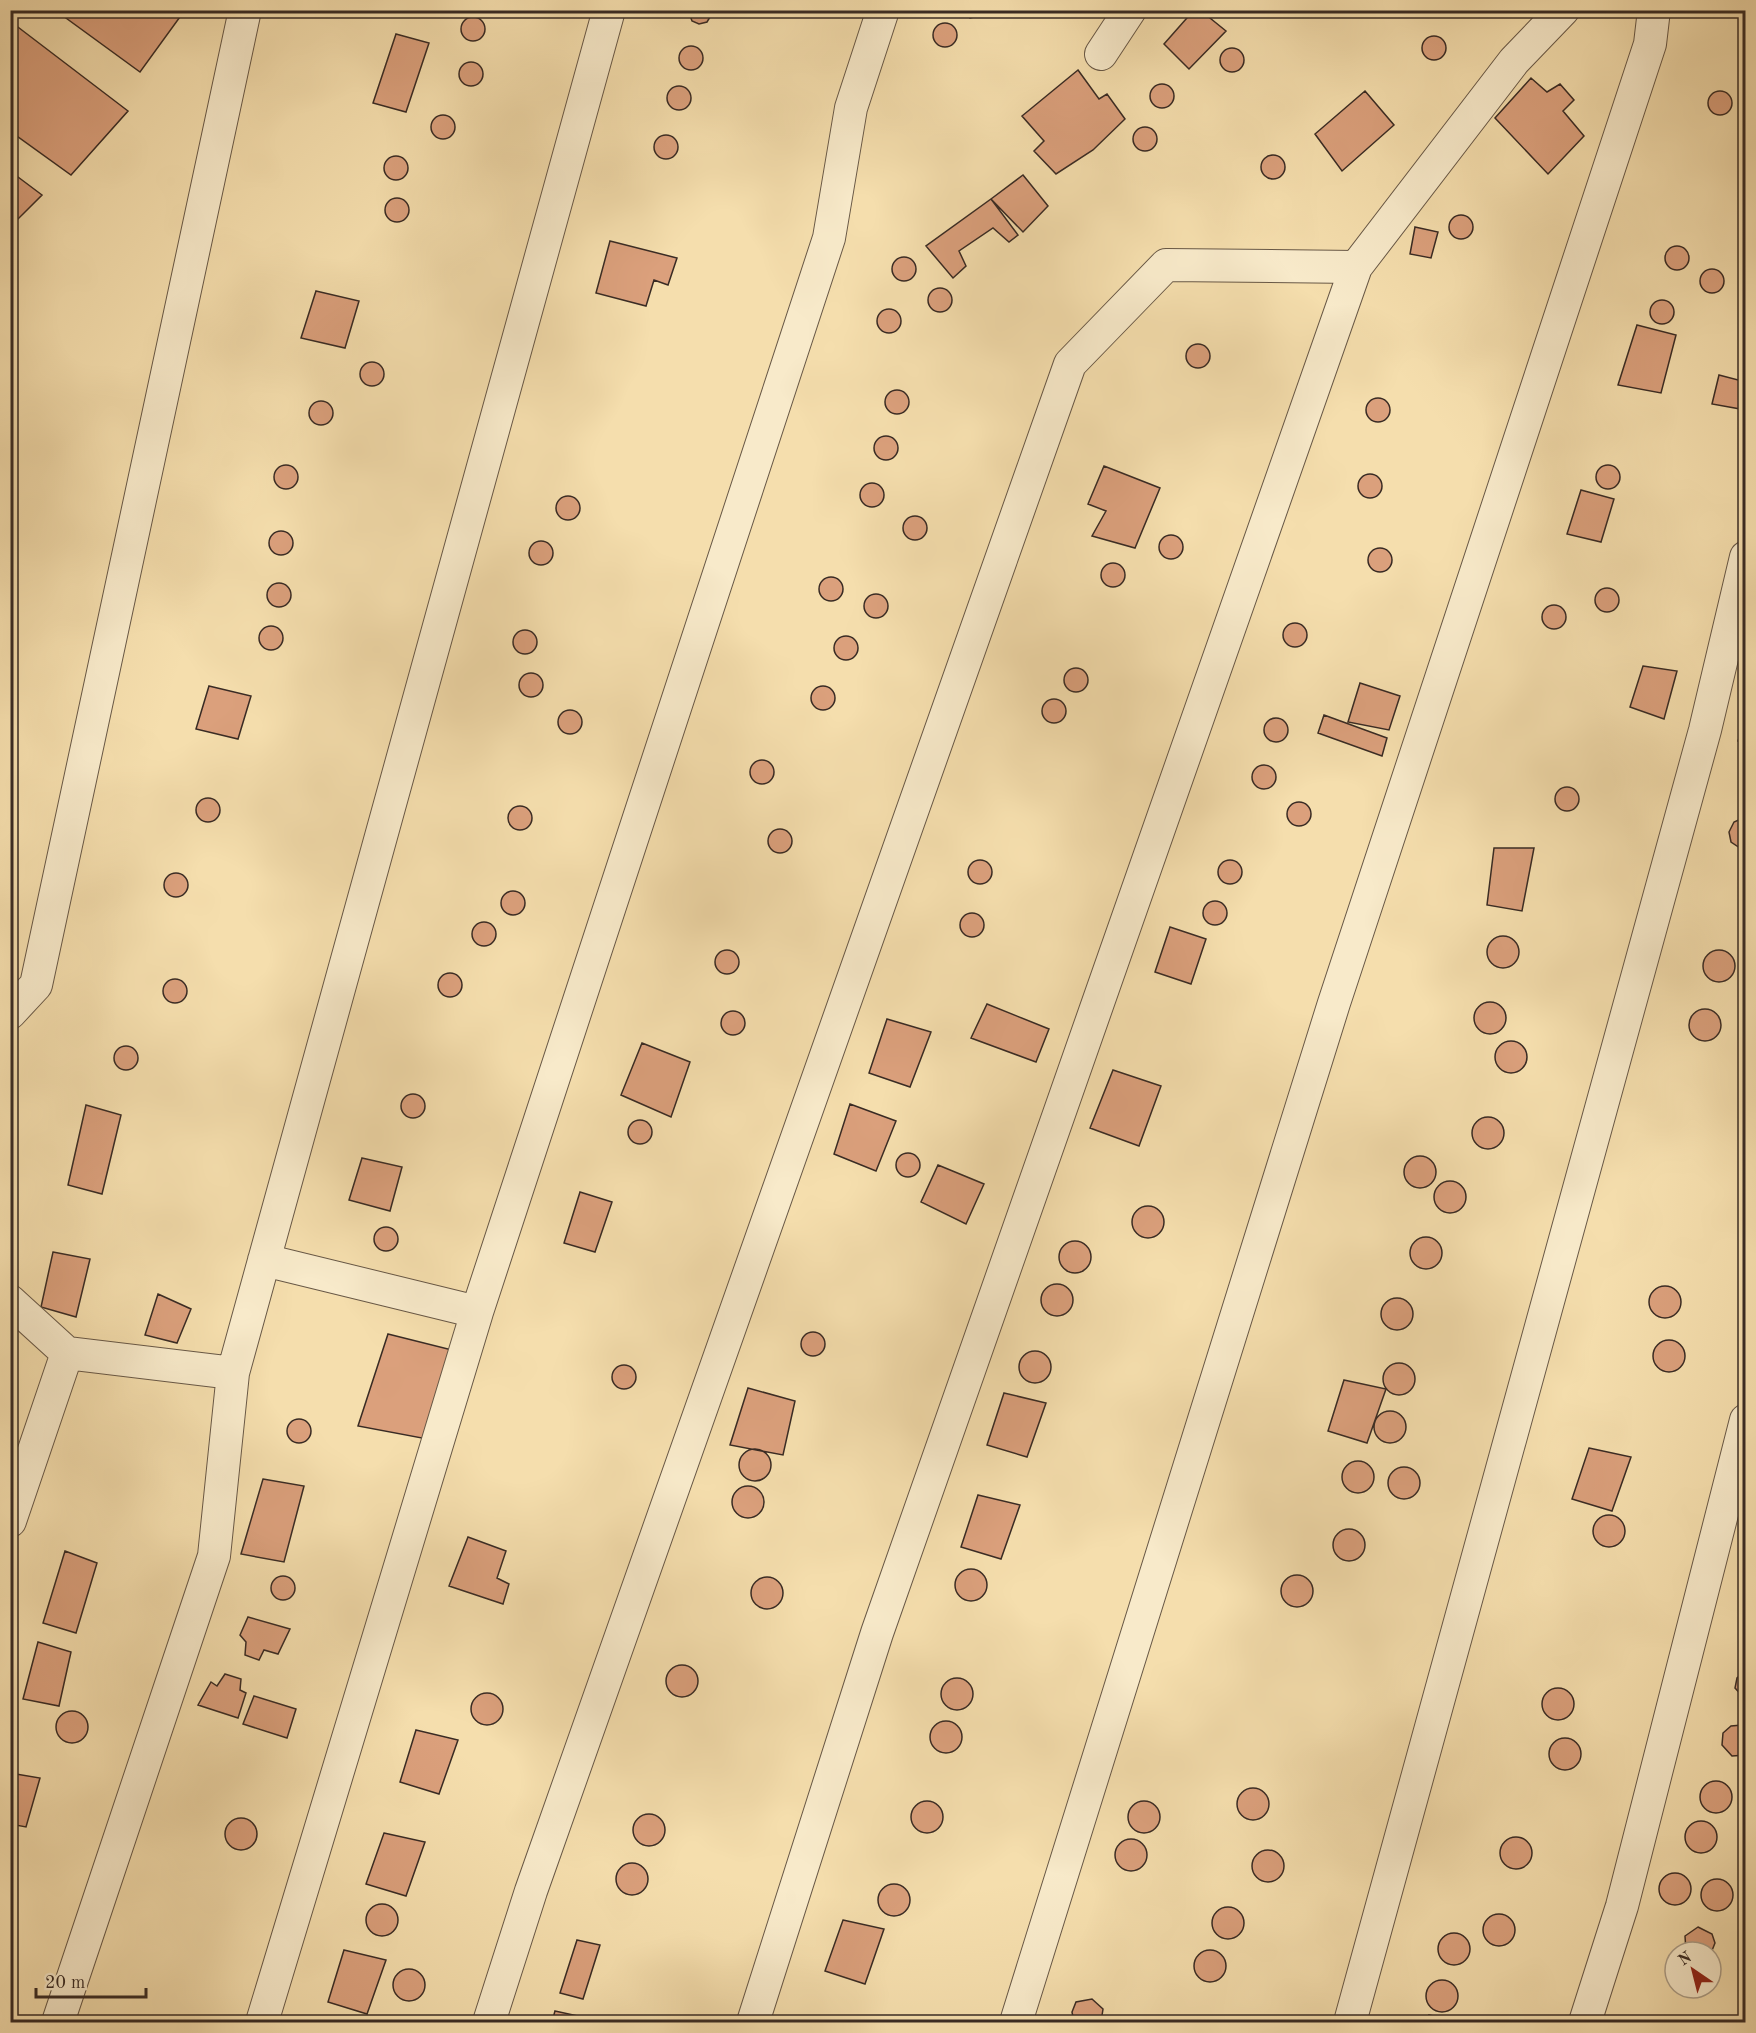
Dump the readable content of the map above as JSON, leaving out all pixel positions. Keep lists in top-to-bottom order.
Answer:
{
  "scale_bar": "20 m",
  "north": "top left"
}
